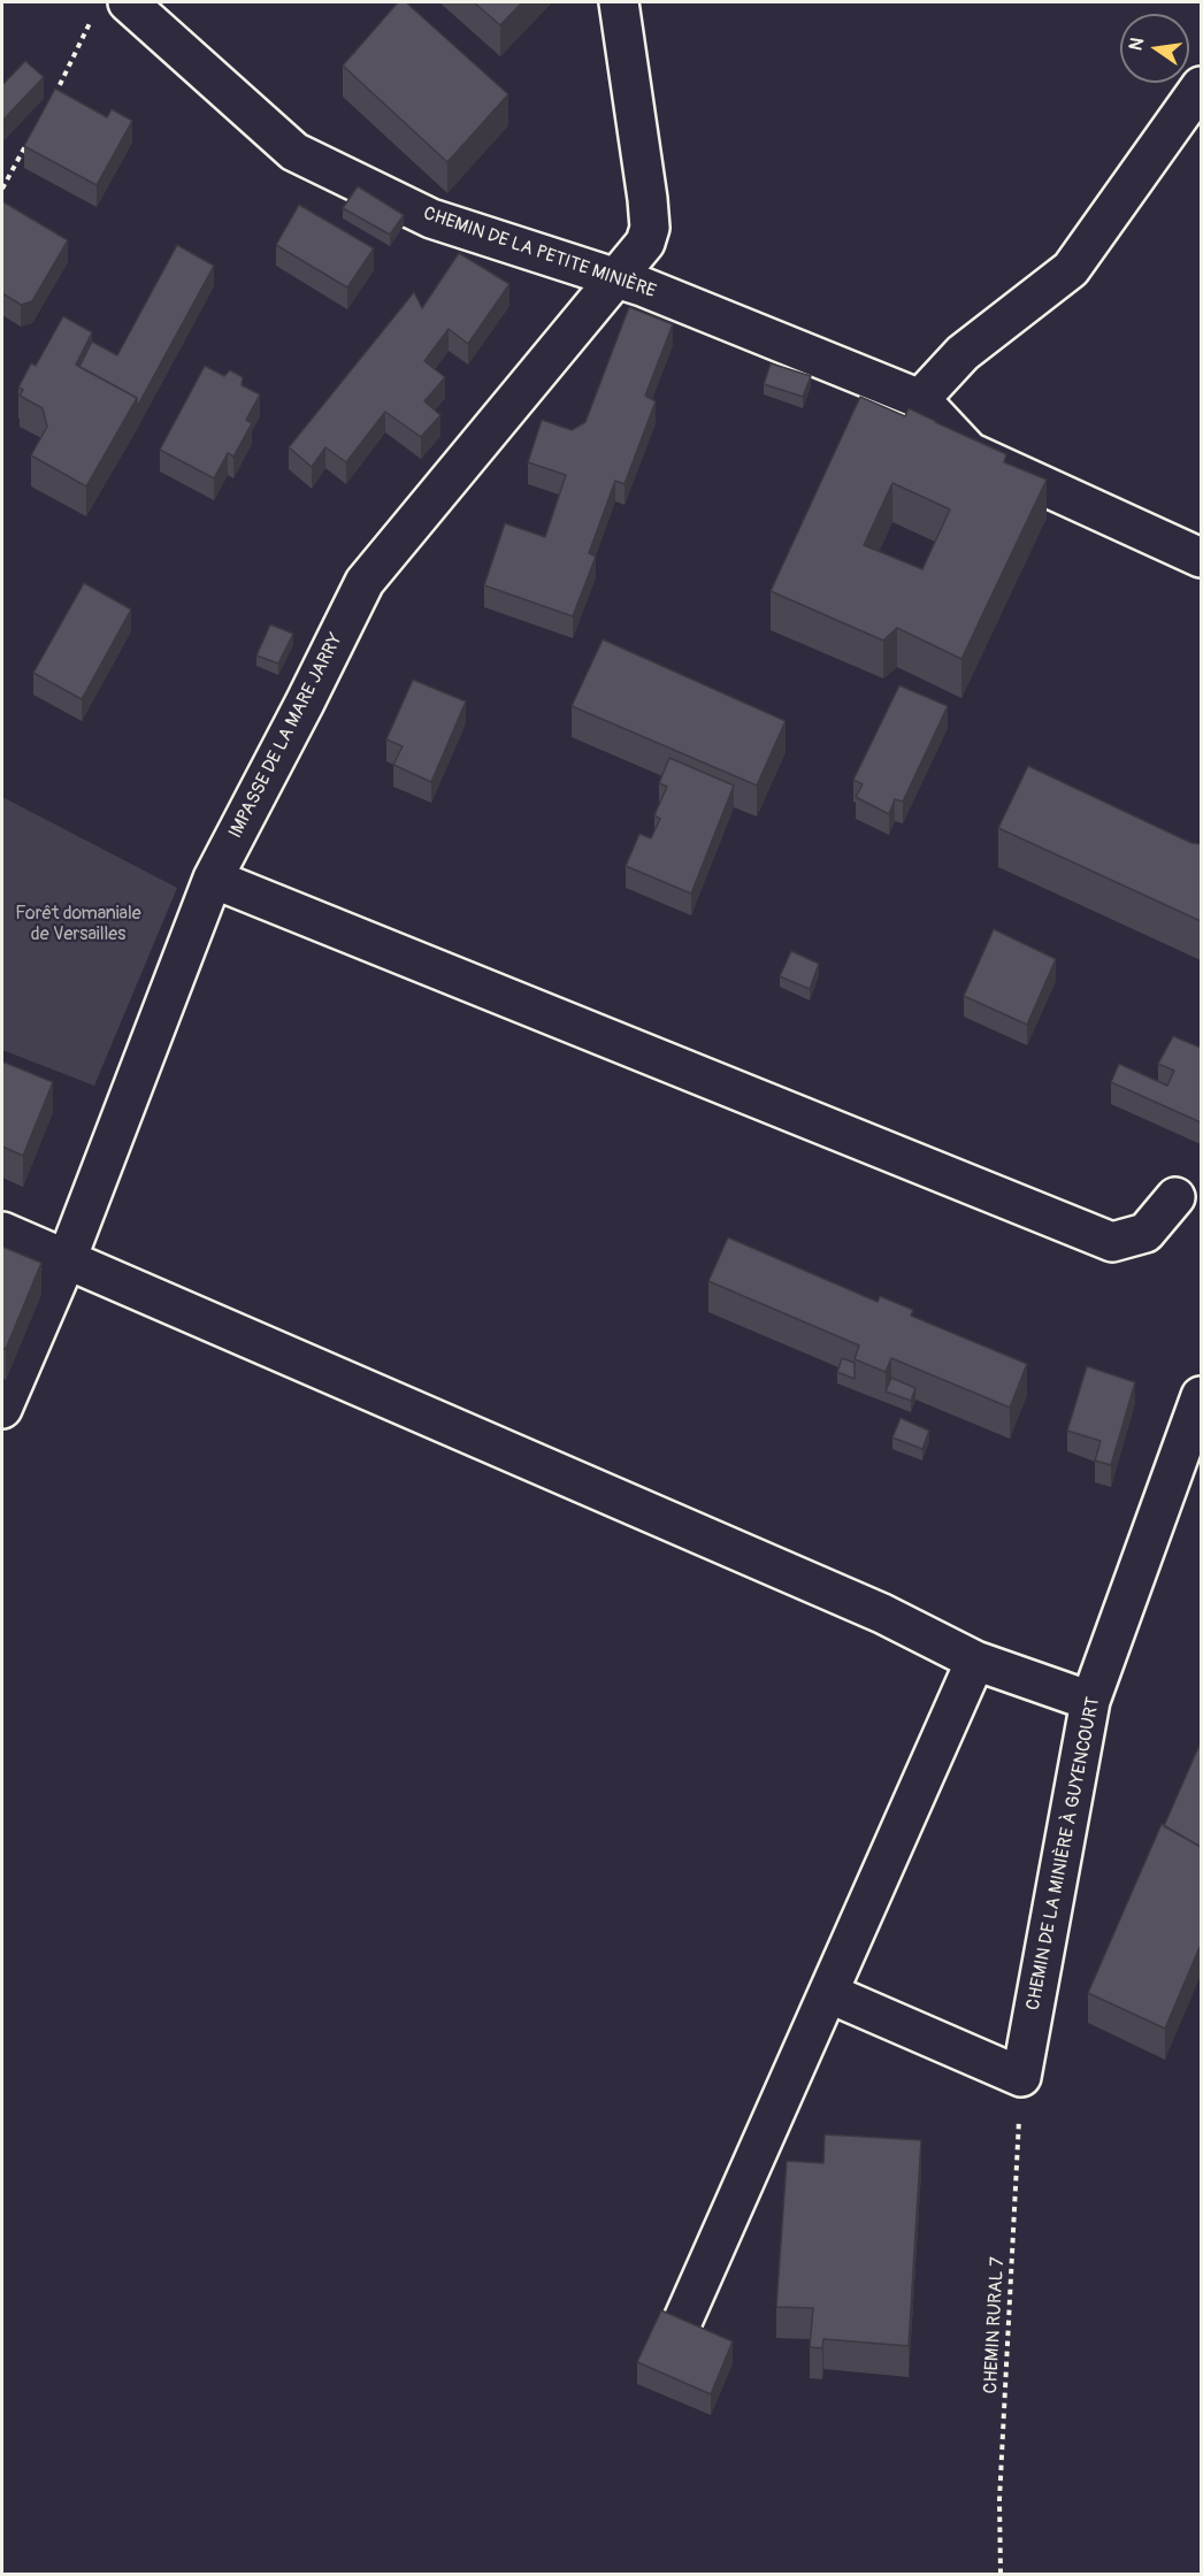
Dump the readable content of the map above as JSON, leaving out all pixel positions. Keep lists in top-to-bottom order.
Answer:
{
  "streets": {
    "street": ["CHEMIN DE LA PETITE MINIÈRE", "IMPASSE DE LA MARE JARRY", "CHEMIN DE LA MINIÈRE À GUYENCOURT"],
    "path": ["CHEMIN RURAL 7"]
  },
  "crossings": [
    ["CHEMIN DE LA PETITE MINIÈRE", "IMPASSE DE LA MARE JARRY"],
    ["CHEMIN DE LA MINIÈRE À GUYENCOURT", "CHEMIN RURAL 7"]
  ],
  "parks": ["Forêt domaniale de Versailles"],
  "north": "left"
}
